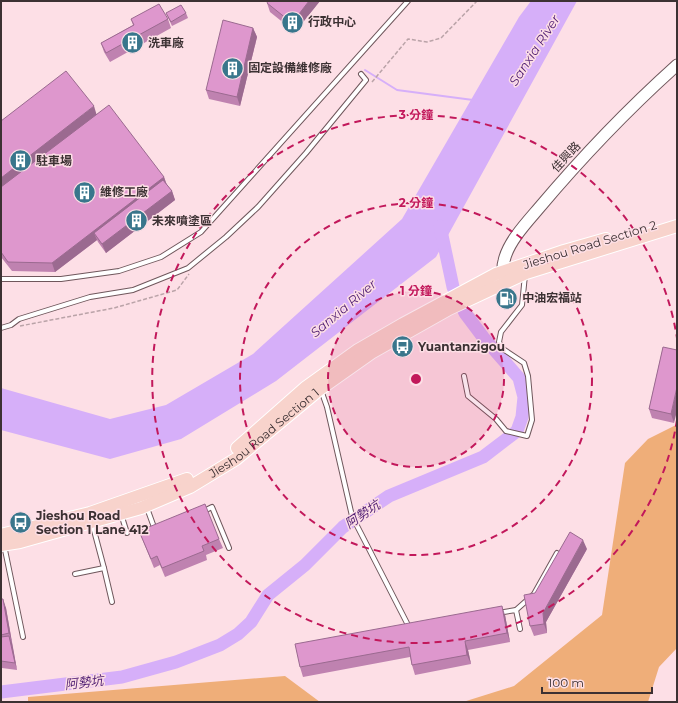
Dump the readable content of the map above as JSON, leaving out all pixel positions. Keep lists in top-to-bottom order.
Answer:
{
  "streets": {
    "main road": ["Jieshou Road Section 2", "Jieshou Road Section 1"],
    "street": ["佳興路"]
  },
  "crossings": [
    ["佳興路", "Jieshou Road Section 2"],
    ["佳興路", "Jieshou Road Section 1"],
    ["Jieshou Road Section 2", "Jieshou Road Section 1"]
  ],
  "water": ["Sanxia River", "阿勢坑"],
  "places": {
    "building": [
      "行政中心",
      "洗車廠",
      "固定設備維修廠",
      "駐車場",
      "維修工廠",
      "未來噴塗區"
    ],
    "fuel station": ["中油宏福站"],
    "bus stop": ["Yuantanzigou", "Jieshou Road Section 1 Lane 412"]
  },
  "scale_bar": "100 m",
  "rings": ["3 分鐘", "2 分鐘", "1 分鐘"]
}
